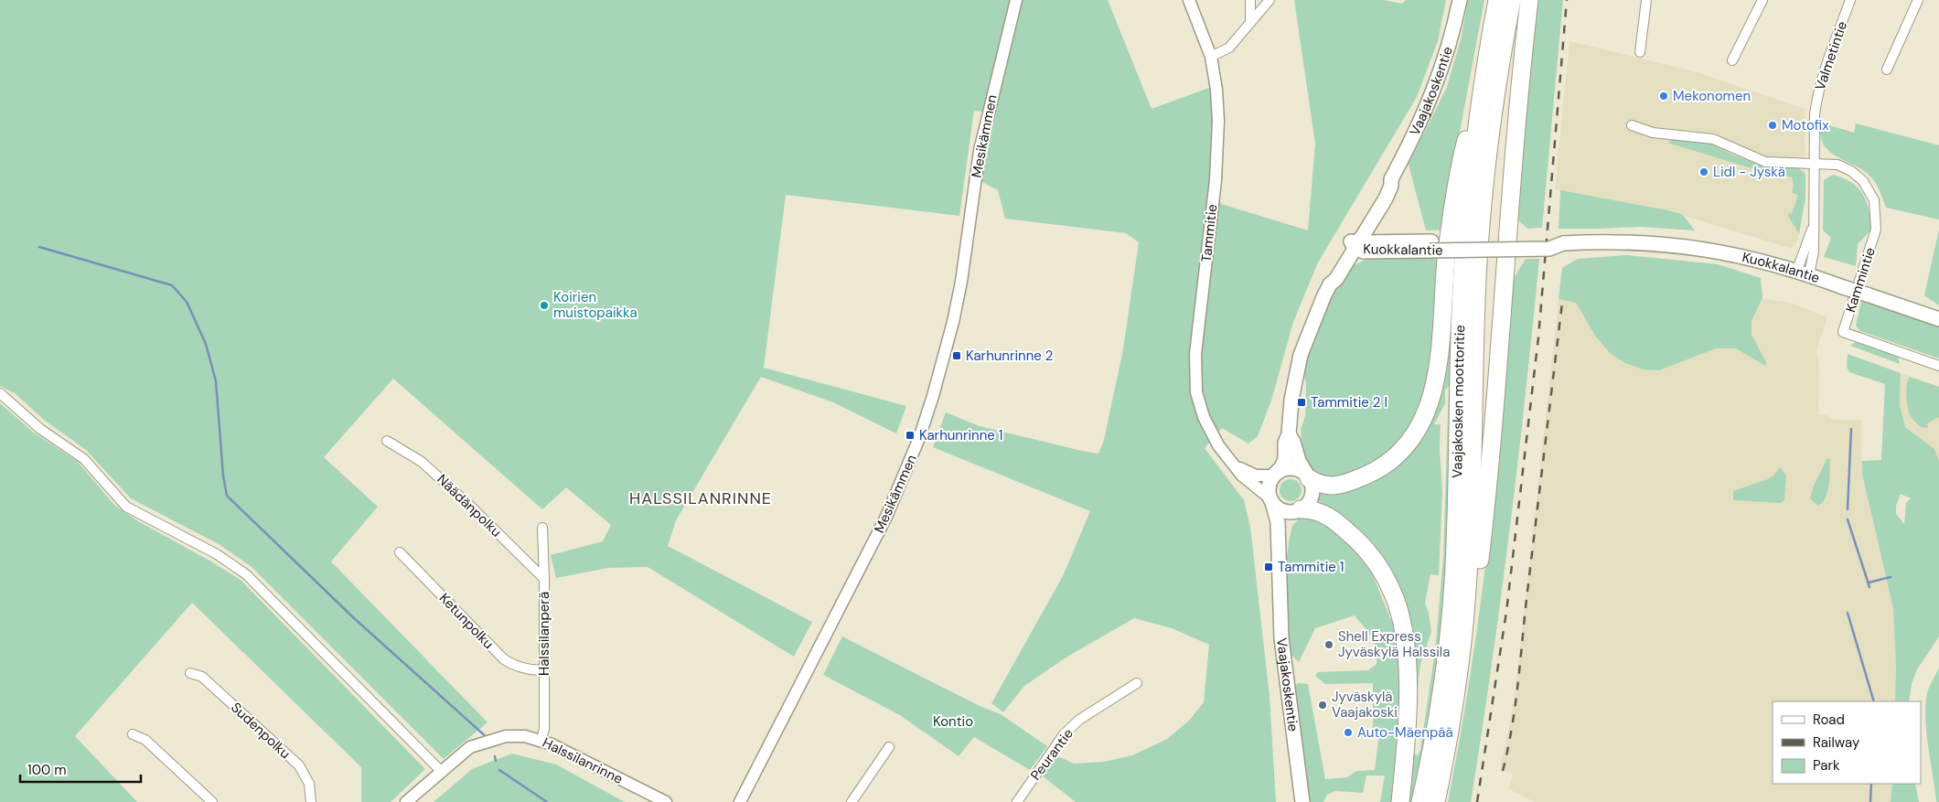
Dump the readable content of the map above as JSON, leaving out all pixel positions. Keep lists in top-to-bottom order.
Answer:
{
  "streets": {
    "highway": ["Vaajakosken moottoritie"],
    "main road": ["Vaajakoskentie", "Kuokkalantie"],
    "street": [
      "Valmetintie",
      "Mesikämmen",
      "Tammitie",
      "Kammintie",
      "Näädänpolku",
      "Ketunpolku",
      "Halssilanperä",
      "Sudenpolku",
      "Peurantie",
      "Halssilanrinne"
    ]
  },
  "crossings": [
    ["Valmetintie", "Kuokkalantie"],
    ["Valmetintie", "Kammintie"],
    ["Vaajakoskentie", "Tammitie"],
    ["Vaajakoskentie", "Kuokkalantie"],
    ["Näädänpolku", "Halssilanperä"],
    ["Ketunpolku", "Halssilanperä"],
    ["Halssilanperä", "Halssilanrinne"]
  ],
  "districts": ["HALSSILANRINNE"],
  "parks": ["Kontio"],
  "places": {
    "other": [
      "Mekonomen",
      "Motofix",
      "Lidl - Jyskä",
      "Koirien muistopaikka",
      "Shell Express Jyväskylä Halssila",
      "Jyväskylä Vaajakoski",
      "Auto-Mäenpää"
    ],
    "transit": [
      "Karhunrinne 2",
      "Tammitie 2 I",
      "Karhunrinne 1",
      "Tammitie 1"
    ]
  },
  "legend": ["Road", "Railway", "Park"],
  "scale_bar": "100 m"
}
